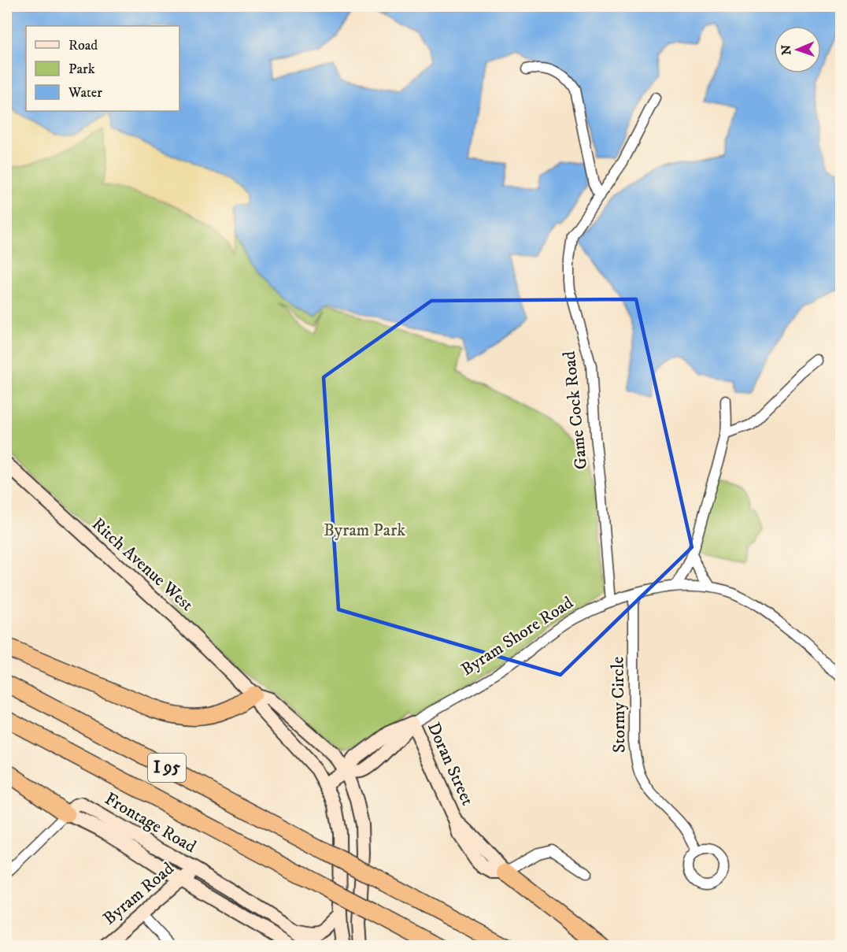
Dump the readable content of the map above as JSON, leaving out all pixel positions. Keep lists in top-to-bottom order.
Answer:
{
  "streets": {
    "highway": ["I 95"],
    "main road": [
      "Ritch Avenue West",
      "Byram Shore Road",
      "Doran Street",
      "Frontage Road",
      "Byram Road"
    ],
    "street": ["Game Cock Road", "Stormy Circle"]
  },
  "crossings": [
    ["Game Cock Road", "Byram Shore Road"],
    ["Ritch Avenue West", "Byram Shore Road"],
    ["Byram Shore Road", "Stormy Circle"],
    ["Byram Shore Road", "Doran Street"],
    ["Frontage Road", "Byram Road"]
  ],
  "parks": ["Byram Park"],
  "legend": ["Road", "Park", "Water"],
  "north": "left"
}
